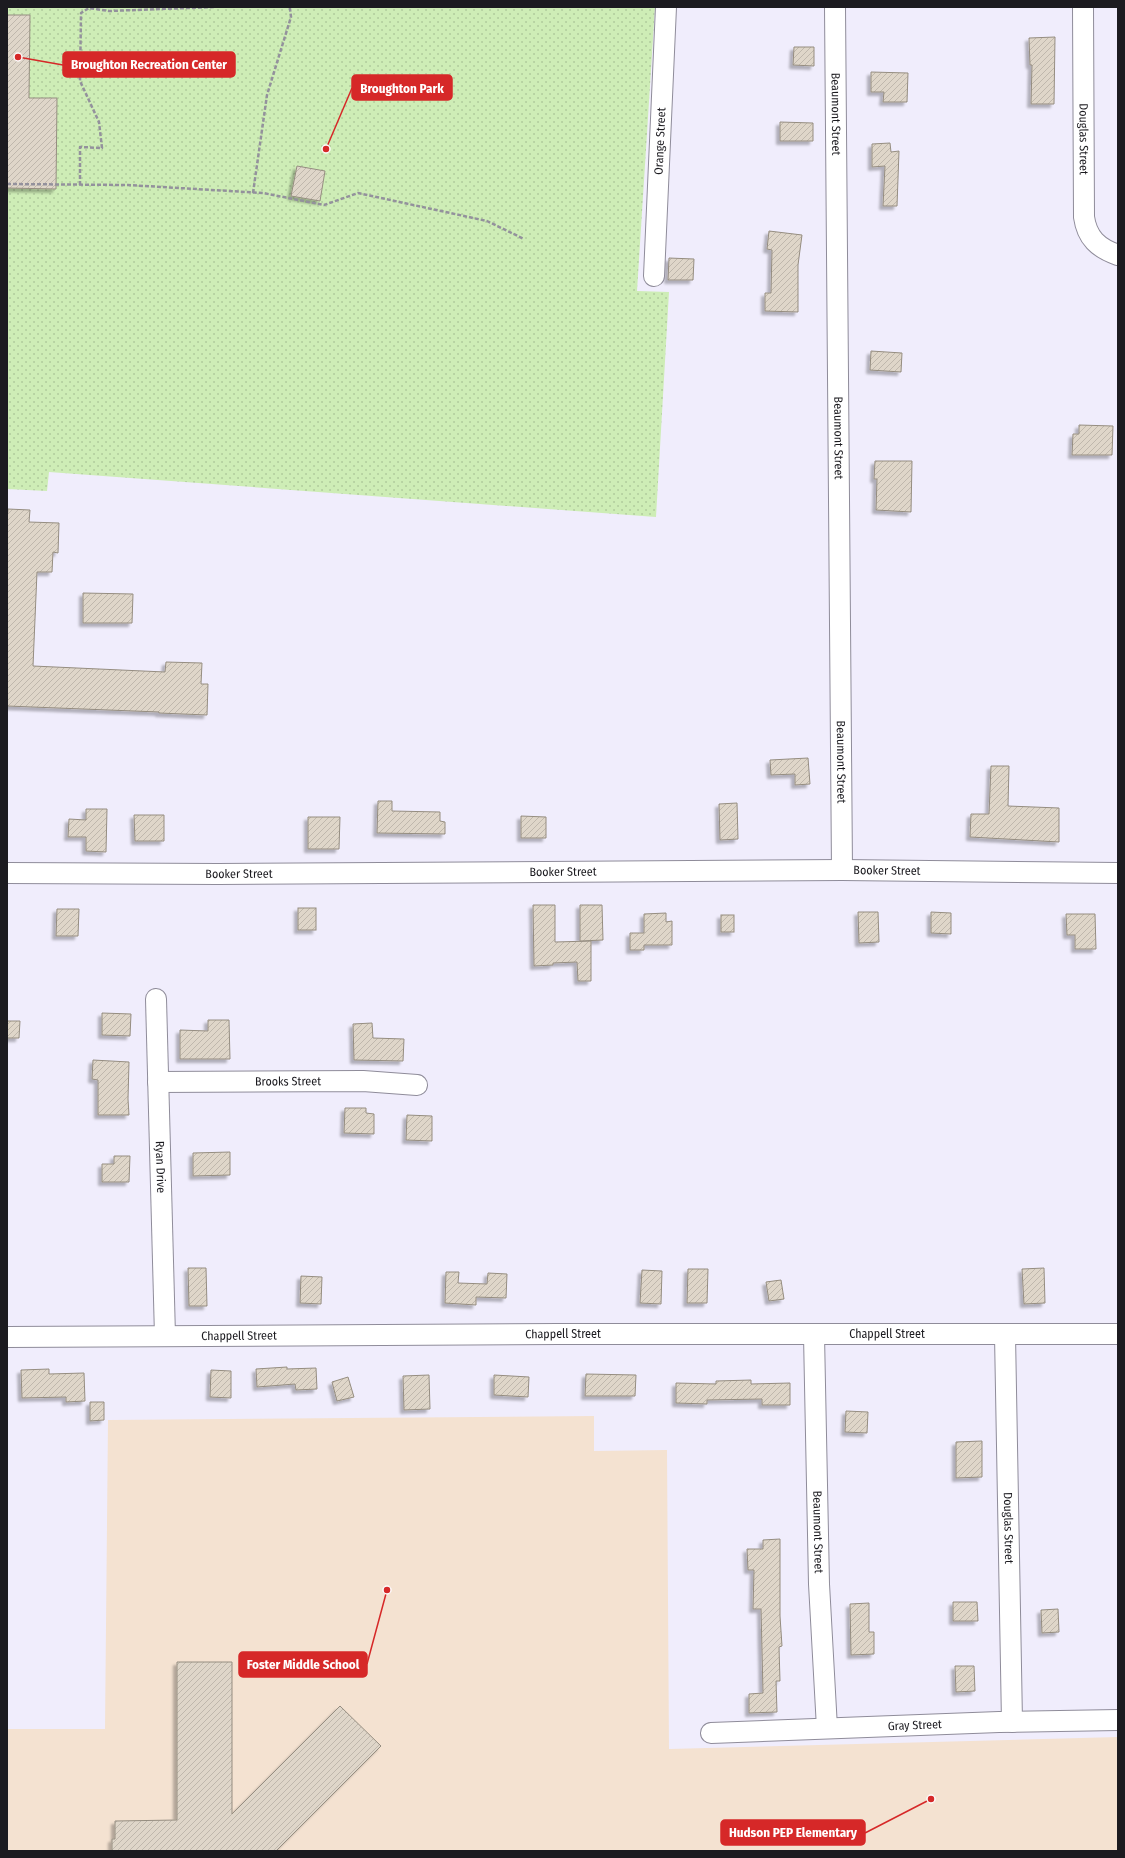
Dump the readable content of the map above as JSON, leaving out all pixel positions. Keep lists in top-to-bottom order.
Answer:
{
  "streets": {
    "street": [
      "Beaumont Street",
      "Douglas Street",
      "Orange Street",
      "Booker Street",
      "Brooks Street",
      "Ryan Drive",
      "Chappell Street",
      "Gray Street"
    ]
  },
  "crossings": [
    ["Beaumont Street", "Booker Street"],
    ["Beaumont Street", "Chappell Street"],
    ["Beaumont Street", "Gray Street"],
    ["Douglas Street", "Chappell Street"],
    ["Douglas Street", "Gray Street"],
    ["Brooks Street", "Ryan Drive"],
    ["Ryan Drive", "Chappell Street"]
  ],
  "places": [
    "Broughton Recreation Center",
    "Broughton Park",
    "Foster Middle School",
    "Hudson PEP Elementary"
  ]
}
